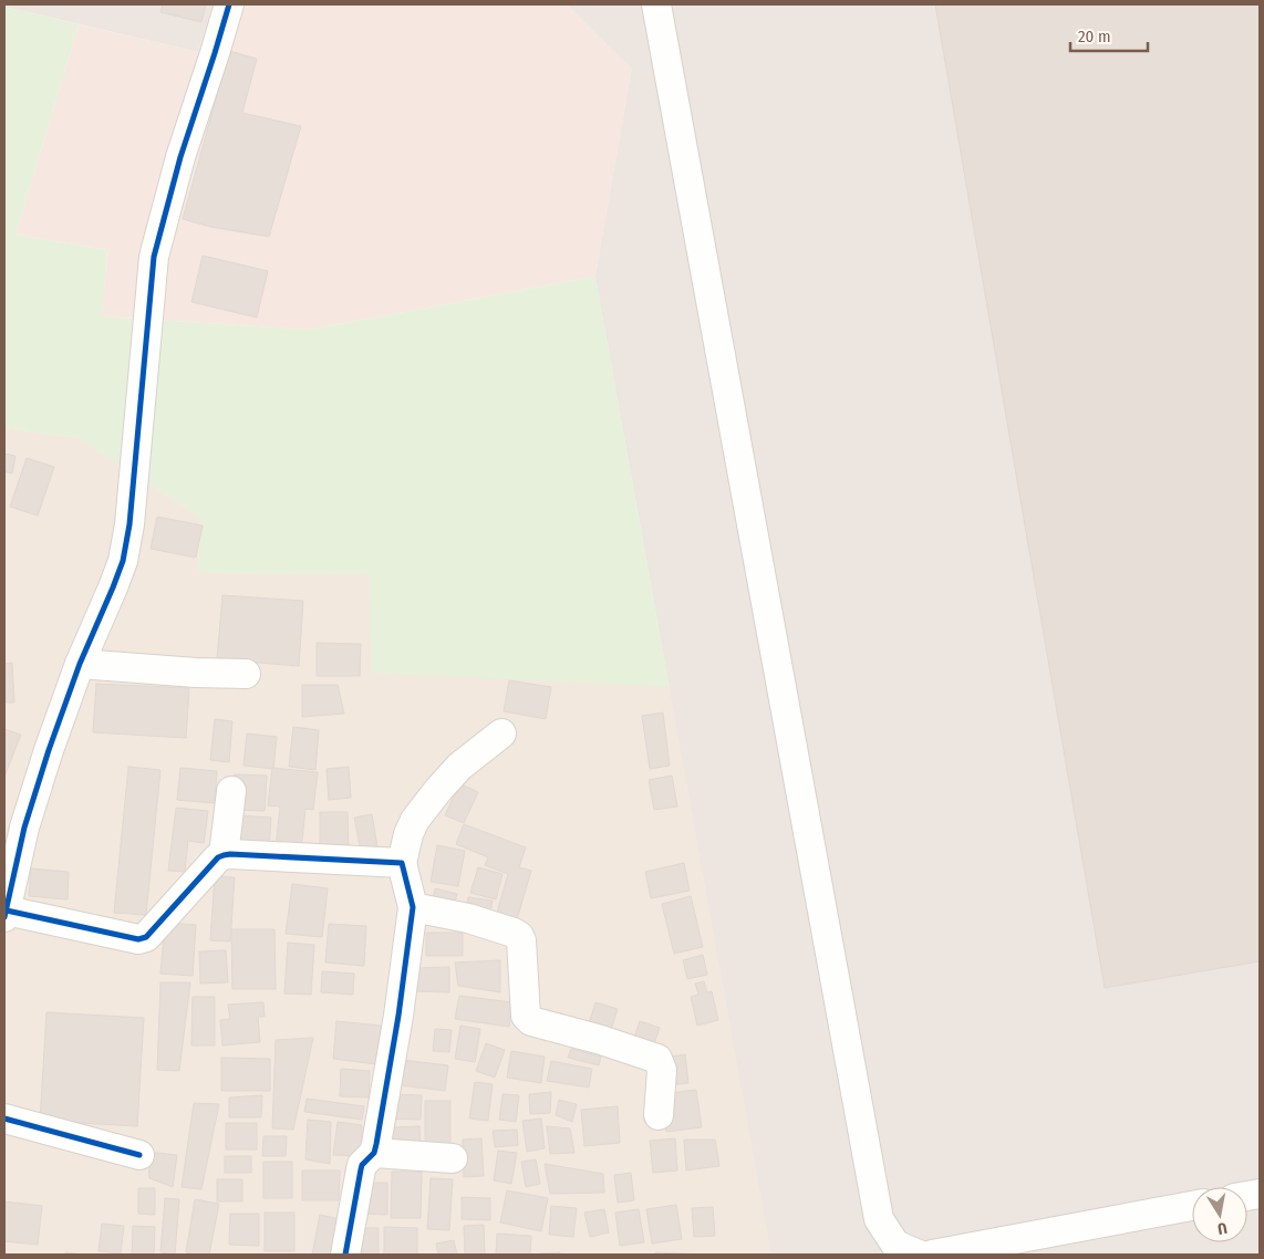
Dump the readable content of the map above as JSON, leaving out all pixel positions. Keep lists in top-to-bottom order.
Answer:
{
  "scale_bar": "20 m",
  "north": "bottom"
}
